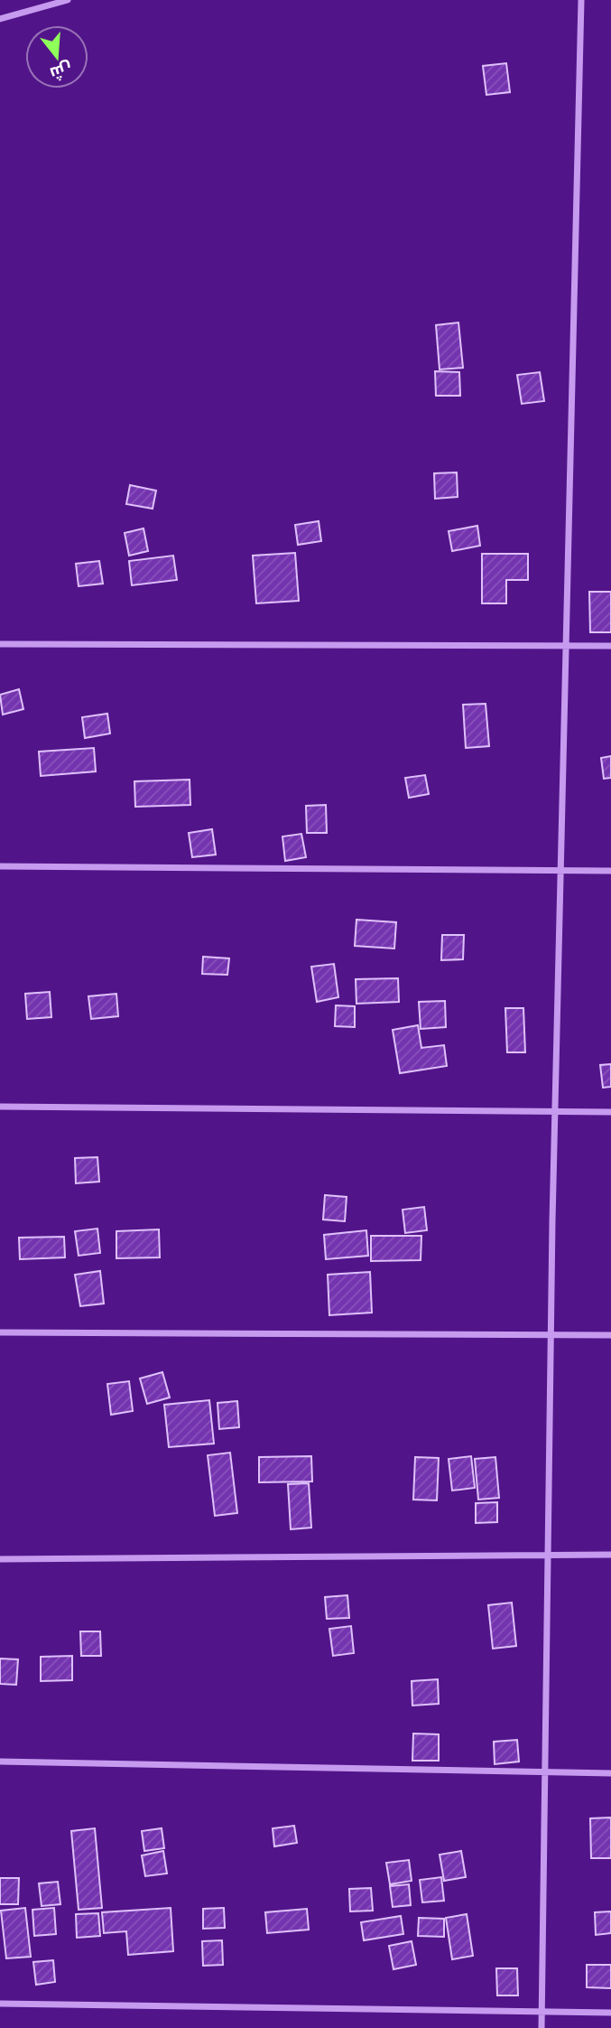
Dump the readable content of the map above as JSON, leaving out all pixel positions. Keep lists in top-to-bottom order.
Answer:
{
  "north": "bottom"
}
